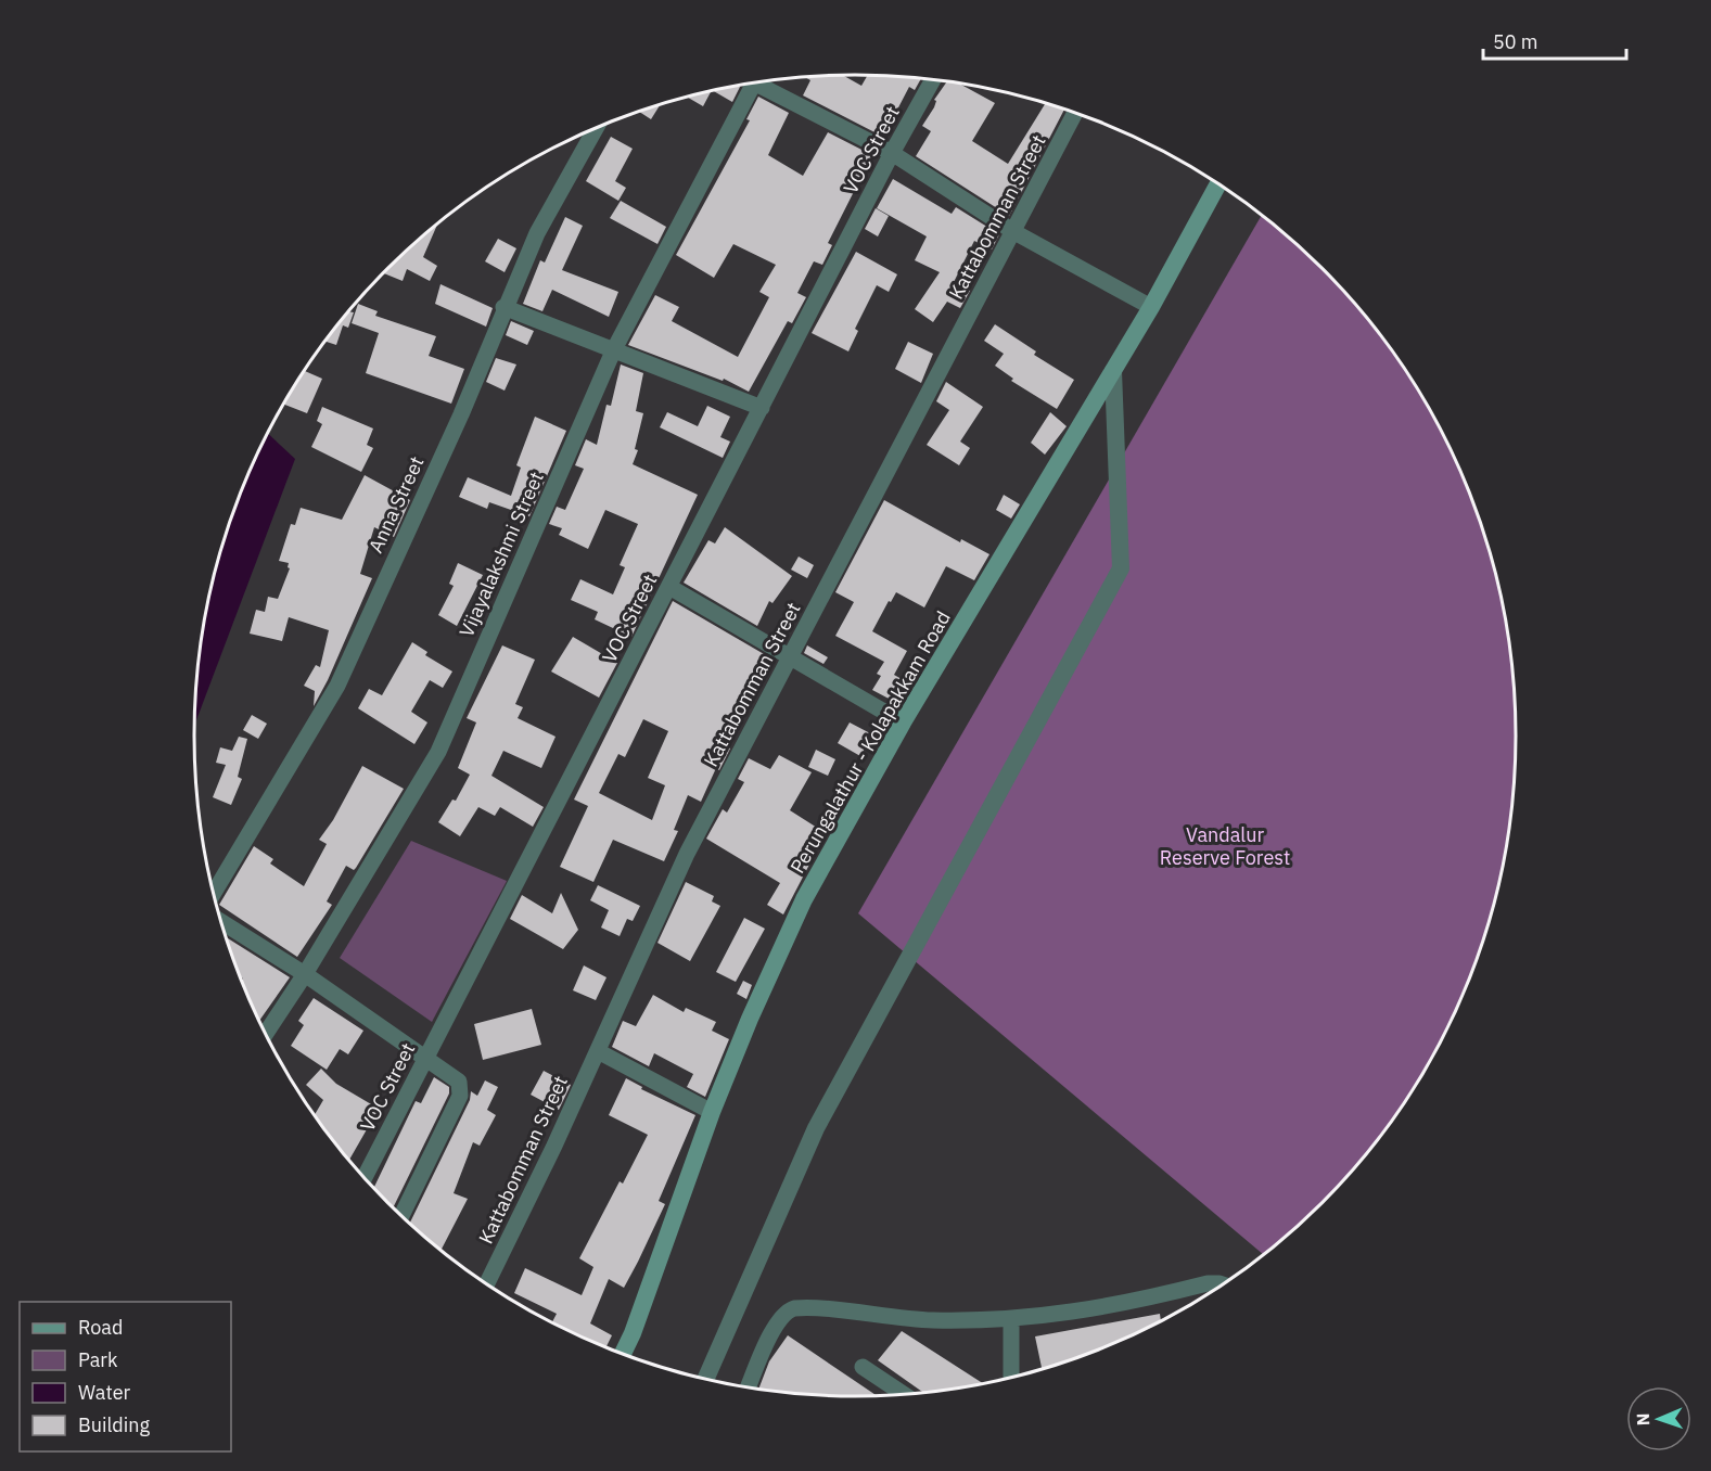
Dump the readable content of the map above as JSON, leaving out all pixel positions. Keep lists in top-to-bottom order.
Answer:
{
  "streets": {
    "main road": ["Perungalathur - Kolapakkam Road"],
    "street": [
      "VOC Street",
      "Kattabomman Street",
      "Anna Street",
      "Vijayalakshmi Street"
    ]
  },
  "parks": ["Vandalur Reserve Forest"],
  "legend": [
    "Road",
    "Park",
    "Water",
    "Building"
  ],
  "scale_bar": "50 m",
  "north": "left"
}
